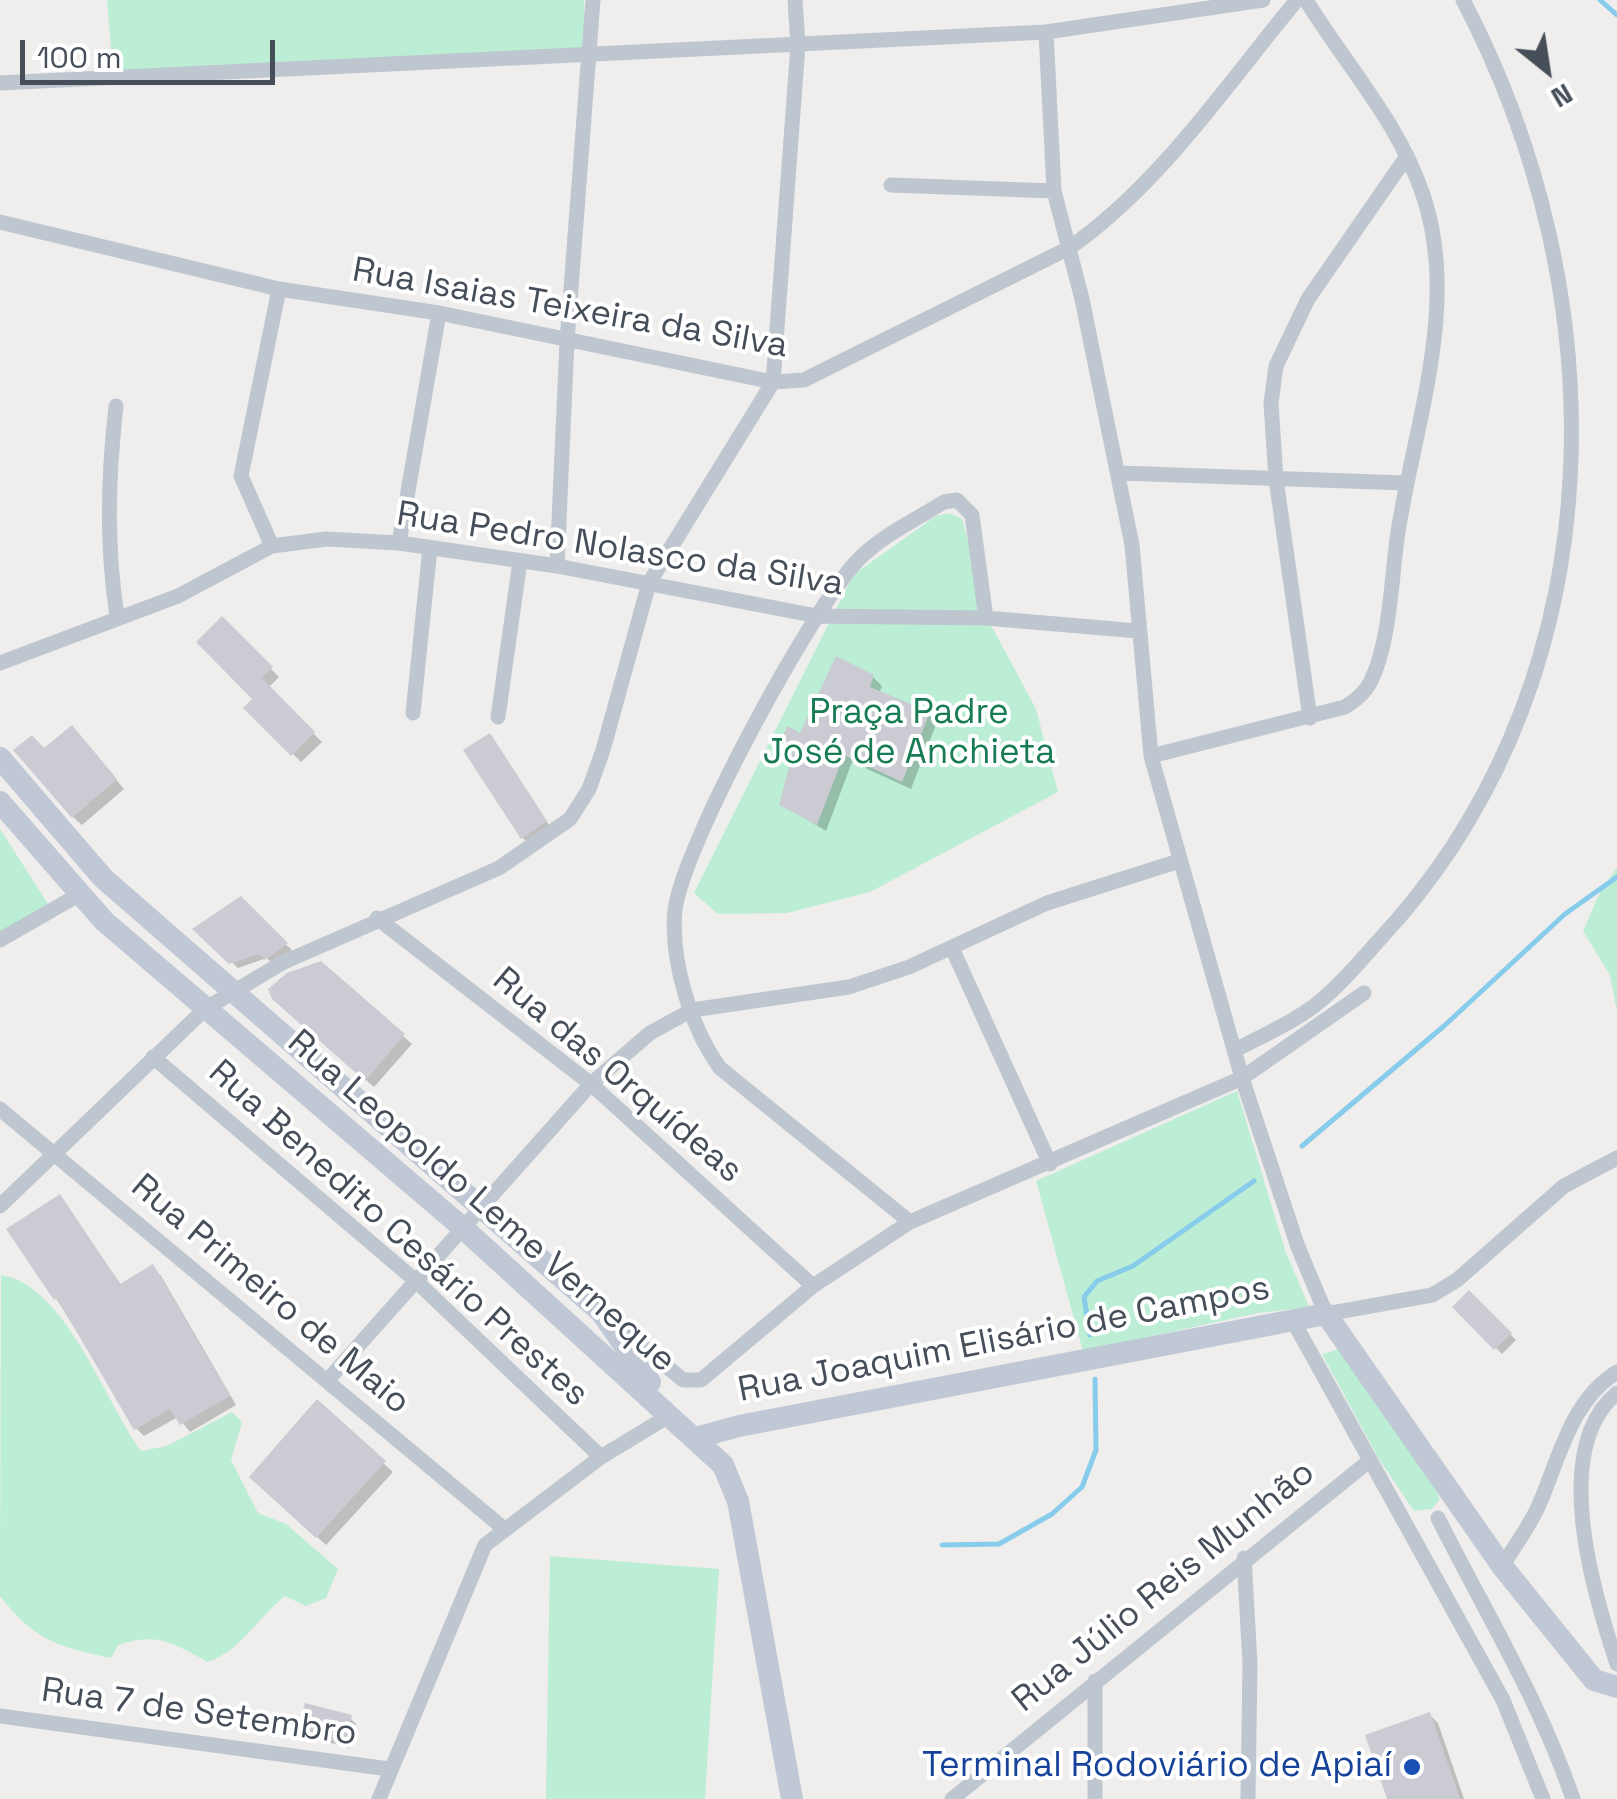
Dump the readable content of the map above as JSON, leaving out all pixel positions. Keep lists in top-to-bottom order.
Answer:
{
  "streets": {
    "main road": ["Rua Leopoldo Leme Verneque", "Rua Joaquim Elisário de Campos"],
    "street": [
      "Rua Isaias Teixeira da Silva",
      "Rua Pedro Nolasco da Silva",
      "Rua das Orquídeas",
      "Rua Benedito Cesário Prestes",
      "Rua Primeiro de Maio",
      "Rua Júlio Reis Munhão",
      "Rua 7 de Setembro"
    ]
  },
  "parks": ["Praça Padre José de Anchieta"],
  "places": ["Terminal Rodoviário de Apiaí"],
  "scale_bar": "100 m",
  "north": "bottom right"
}
